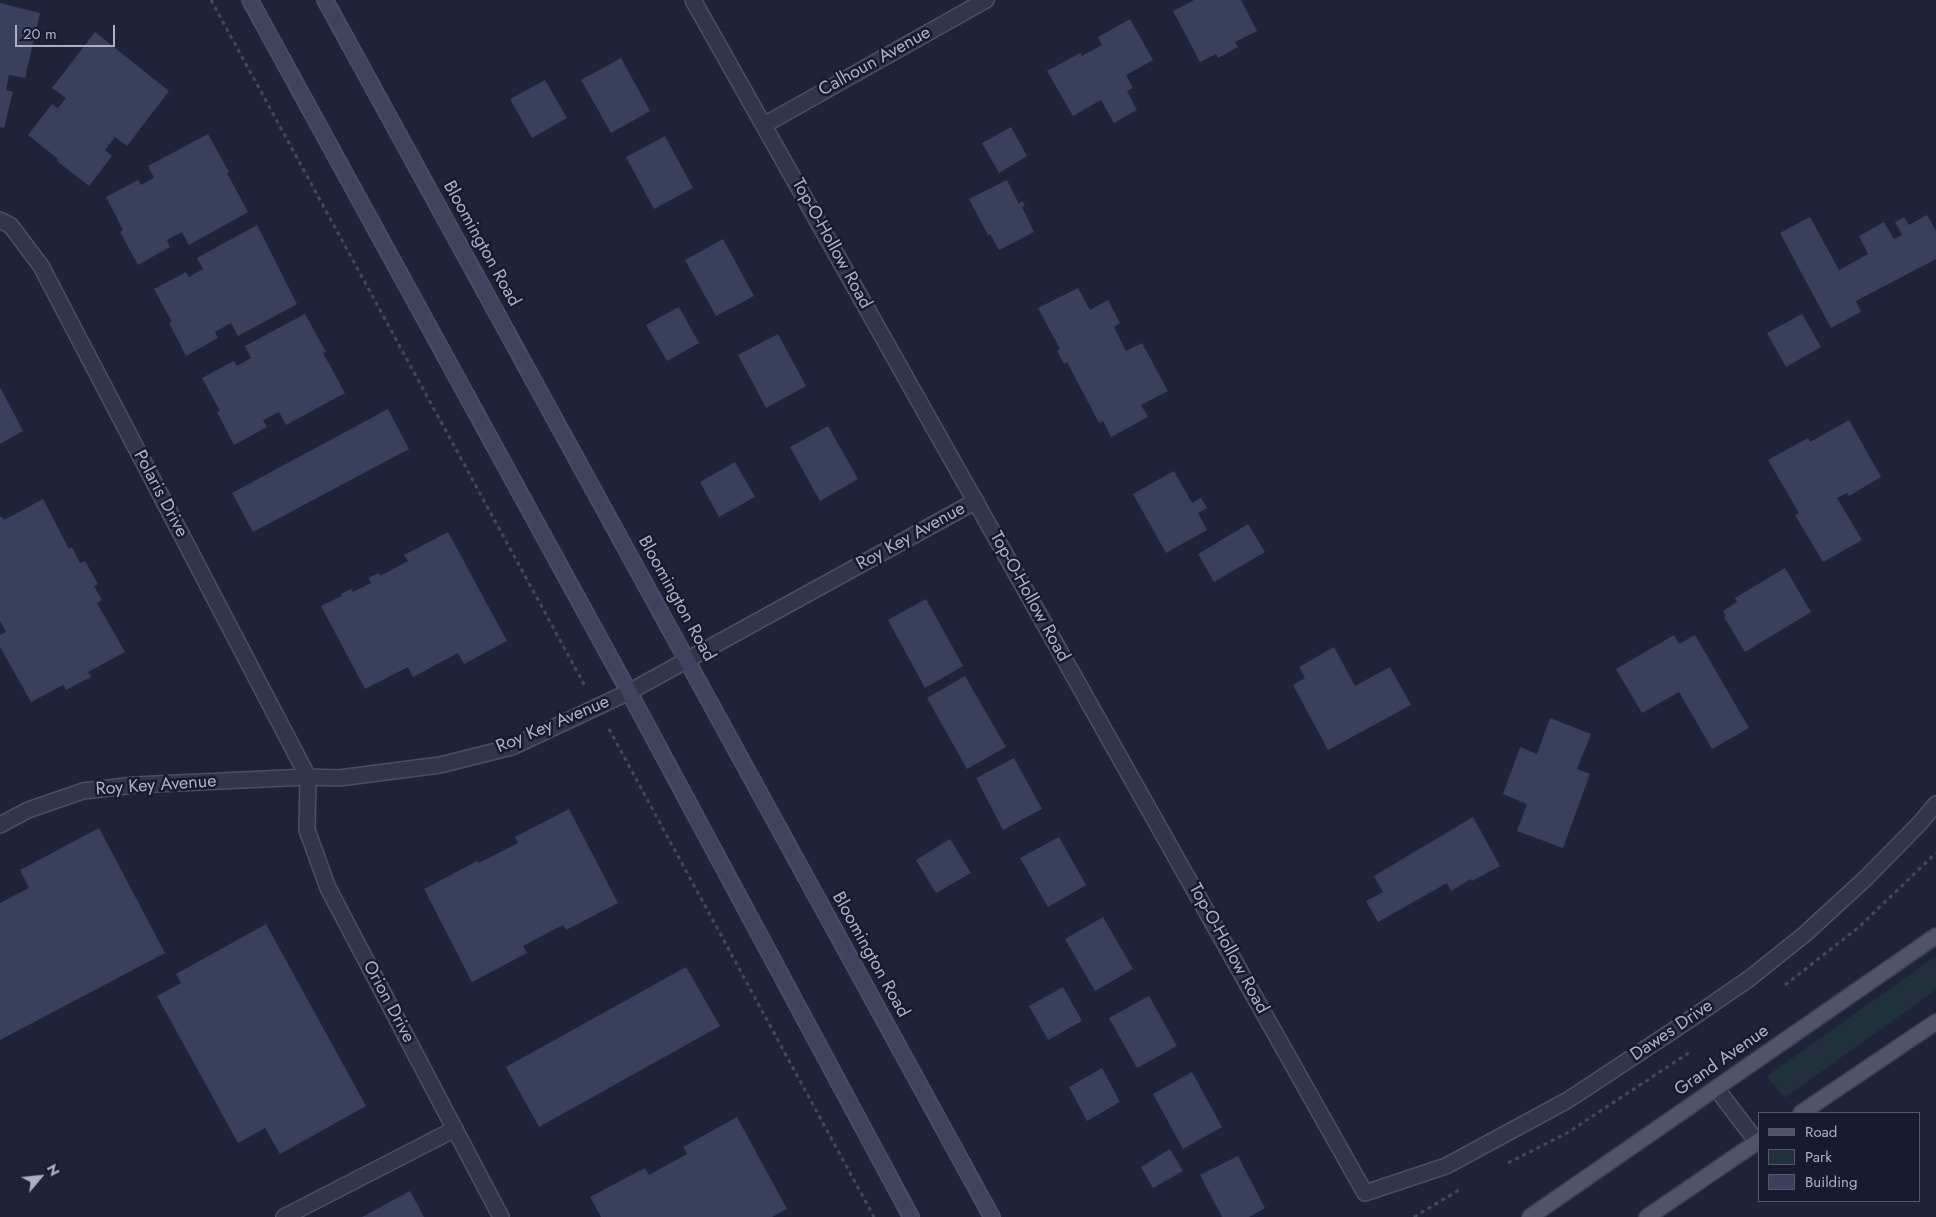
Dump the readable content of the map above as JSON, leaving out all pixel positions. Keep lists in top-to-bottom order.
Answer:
{
  "streets": {
    "main road": ["Grand Avenue"],
    "street": [
      "Calhoun Avenue",
      "Bloomington Road",
      "Top-O-Hollow Road",
      "Polaris Drive",
      "Roy Key Avenue",
      "Orion Drive",
      "Dawes Drive"
    ]
  },
  "crossings": [
    ["Calhoun Avenue", "Top-O-Hollow Road"],
    ["Bloomington Road", "Roy Key Avenue"],
    ["Top-O-Hollow Road", "Roy Key Avenue"],
    ["Top-O-Hollow Road", "Dawes Drive"],
    ["Polaris Drive", "Roy Key Avenue"],
    ["Polaris Drive", "Orion Drive"],
    ["Roy Key Avenue", "Orion Drive"]
  ],
  "legend": ["Road", "Park", "Building"],
  "scale_bar": "20 m",
  "north": "top right"
}
